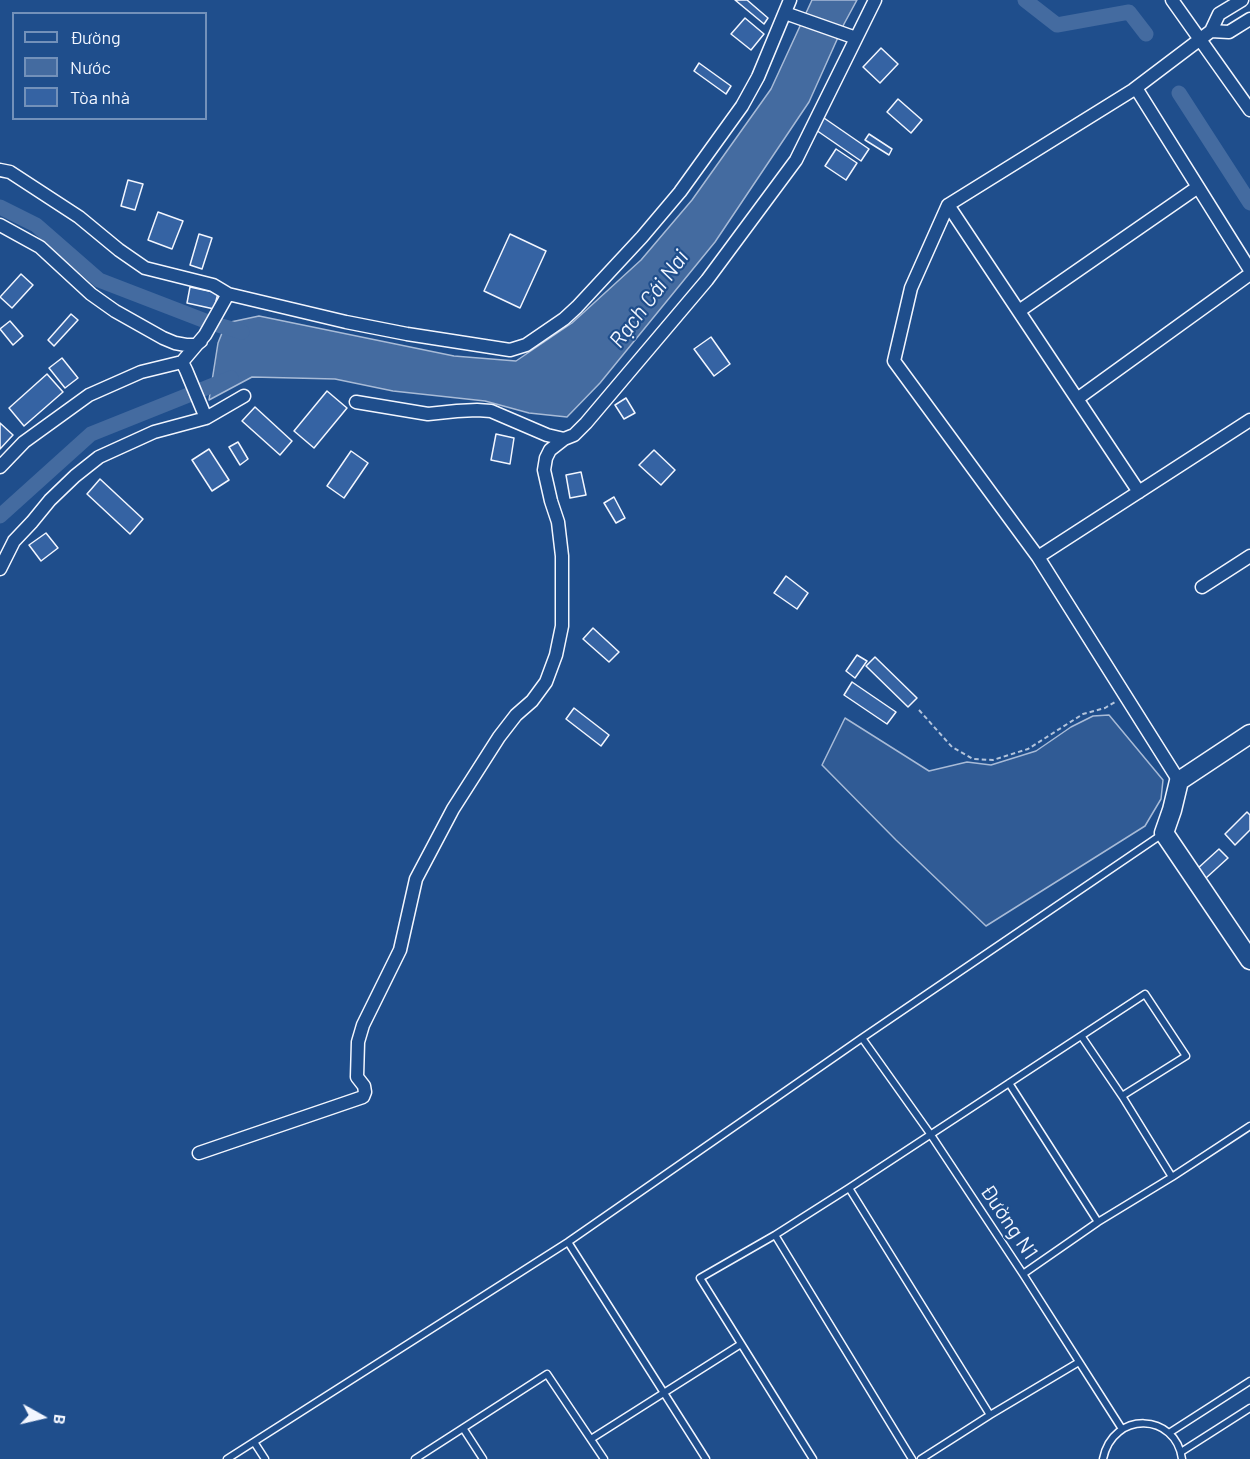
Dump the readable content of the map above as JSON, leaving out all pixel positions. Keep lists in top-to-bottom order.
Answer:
{
  "streets": {
    "lane": ["Đường N1"]
  },
  "water": ["Rạch Cái Nai"],
  "legend": ["Đường", "Nước", "Tòa nhà"],
  "north": "right"
}
